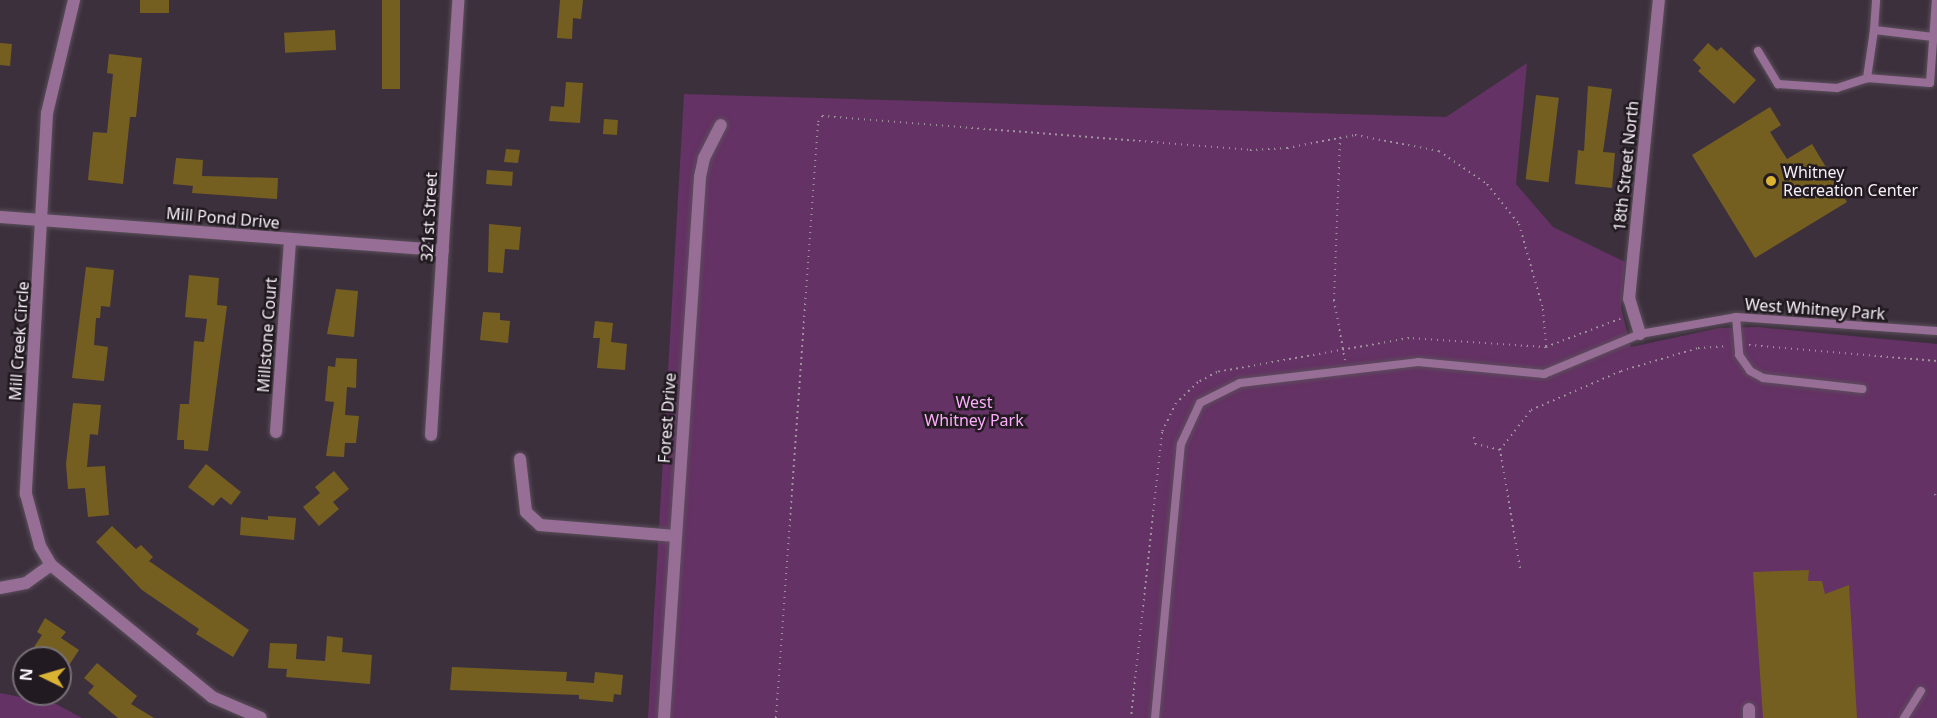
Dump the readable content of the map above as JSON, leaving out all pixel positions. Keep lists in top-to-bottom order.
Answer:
{
  "streets": {
    "street": [
      "18th Street North",
      "321st Street",
      "Mill Pond Drive",
      "Millstone Court",
      "Mill Creek Circle",
      "Forest Drive"
    ],
    "lane": ["West Whitney Park"]
  },
  "crossings": [
    ["18th Street North", "West Whitney Park"],
    ["321st Street", "Mill Pond Drive"],
    ["Mill Pond Drive", "Millstone Court"],
    ["Mill Pond Drive", "Mill Creek Circle"]
  ],
  "parks": ["West Whitney Park"],
  "places": ["Whitney Recreation Center"],
  "north": "left"
}
